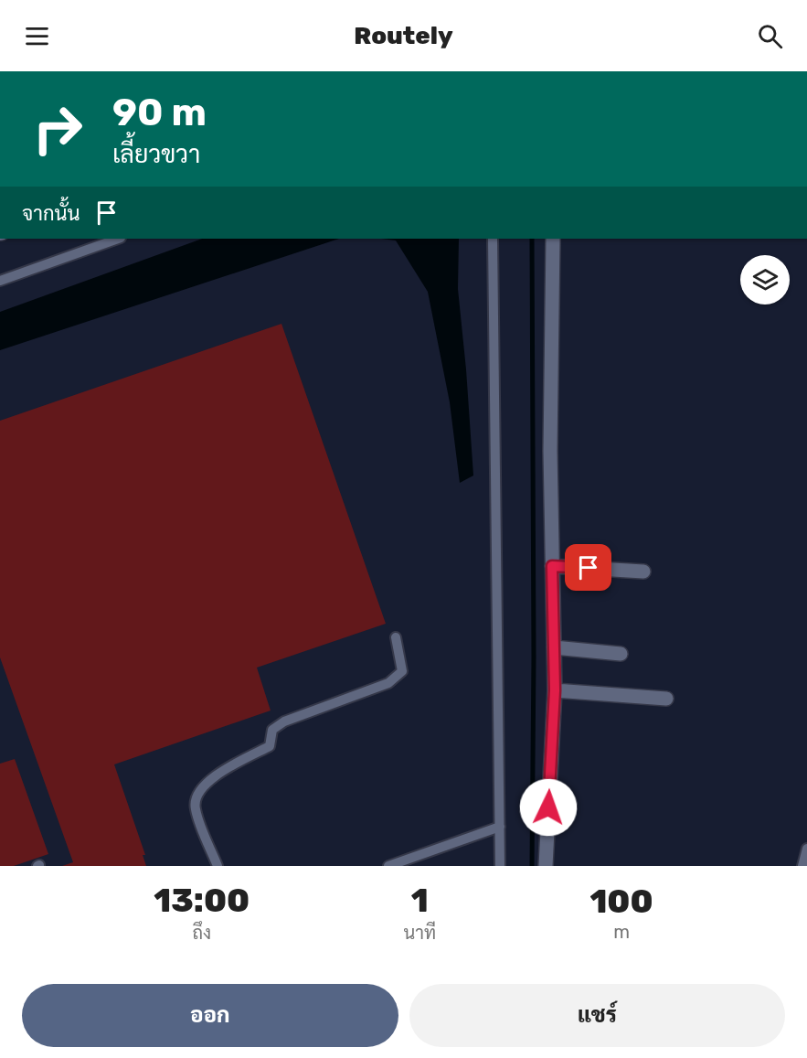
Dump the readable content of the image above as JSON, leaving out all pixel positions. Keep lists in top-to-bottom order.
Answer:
{
  "page": {
    "header": "Routely",
    "turn": ["90 m", "เลี้ยวขวา"],
    "then": "จากนั้น",
    "eta": [
      "13:00",
      "ถึง",
      "1",
      "นาที",
      "100",
      "m"
    ],
    "buttons": ["ออก", "แชร์"]
  }
}
